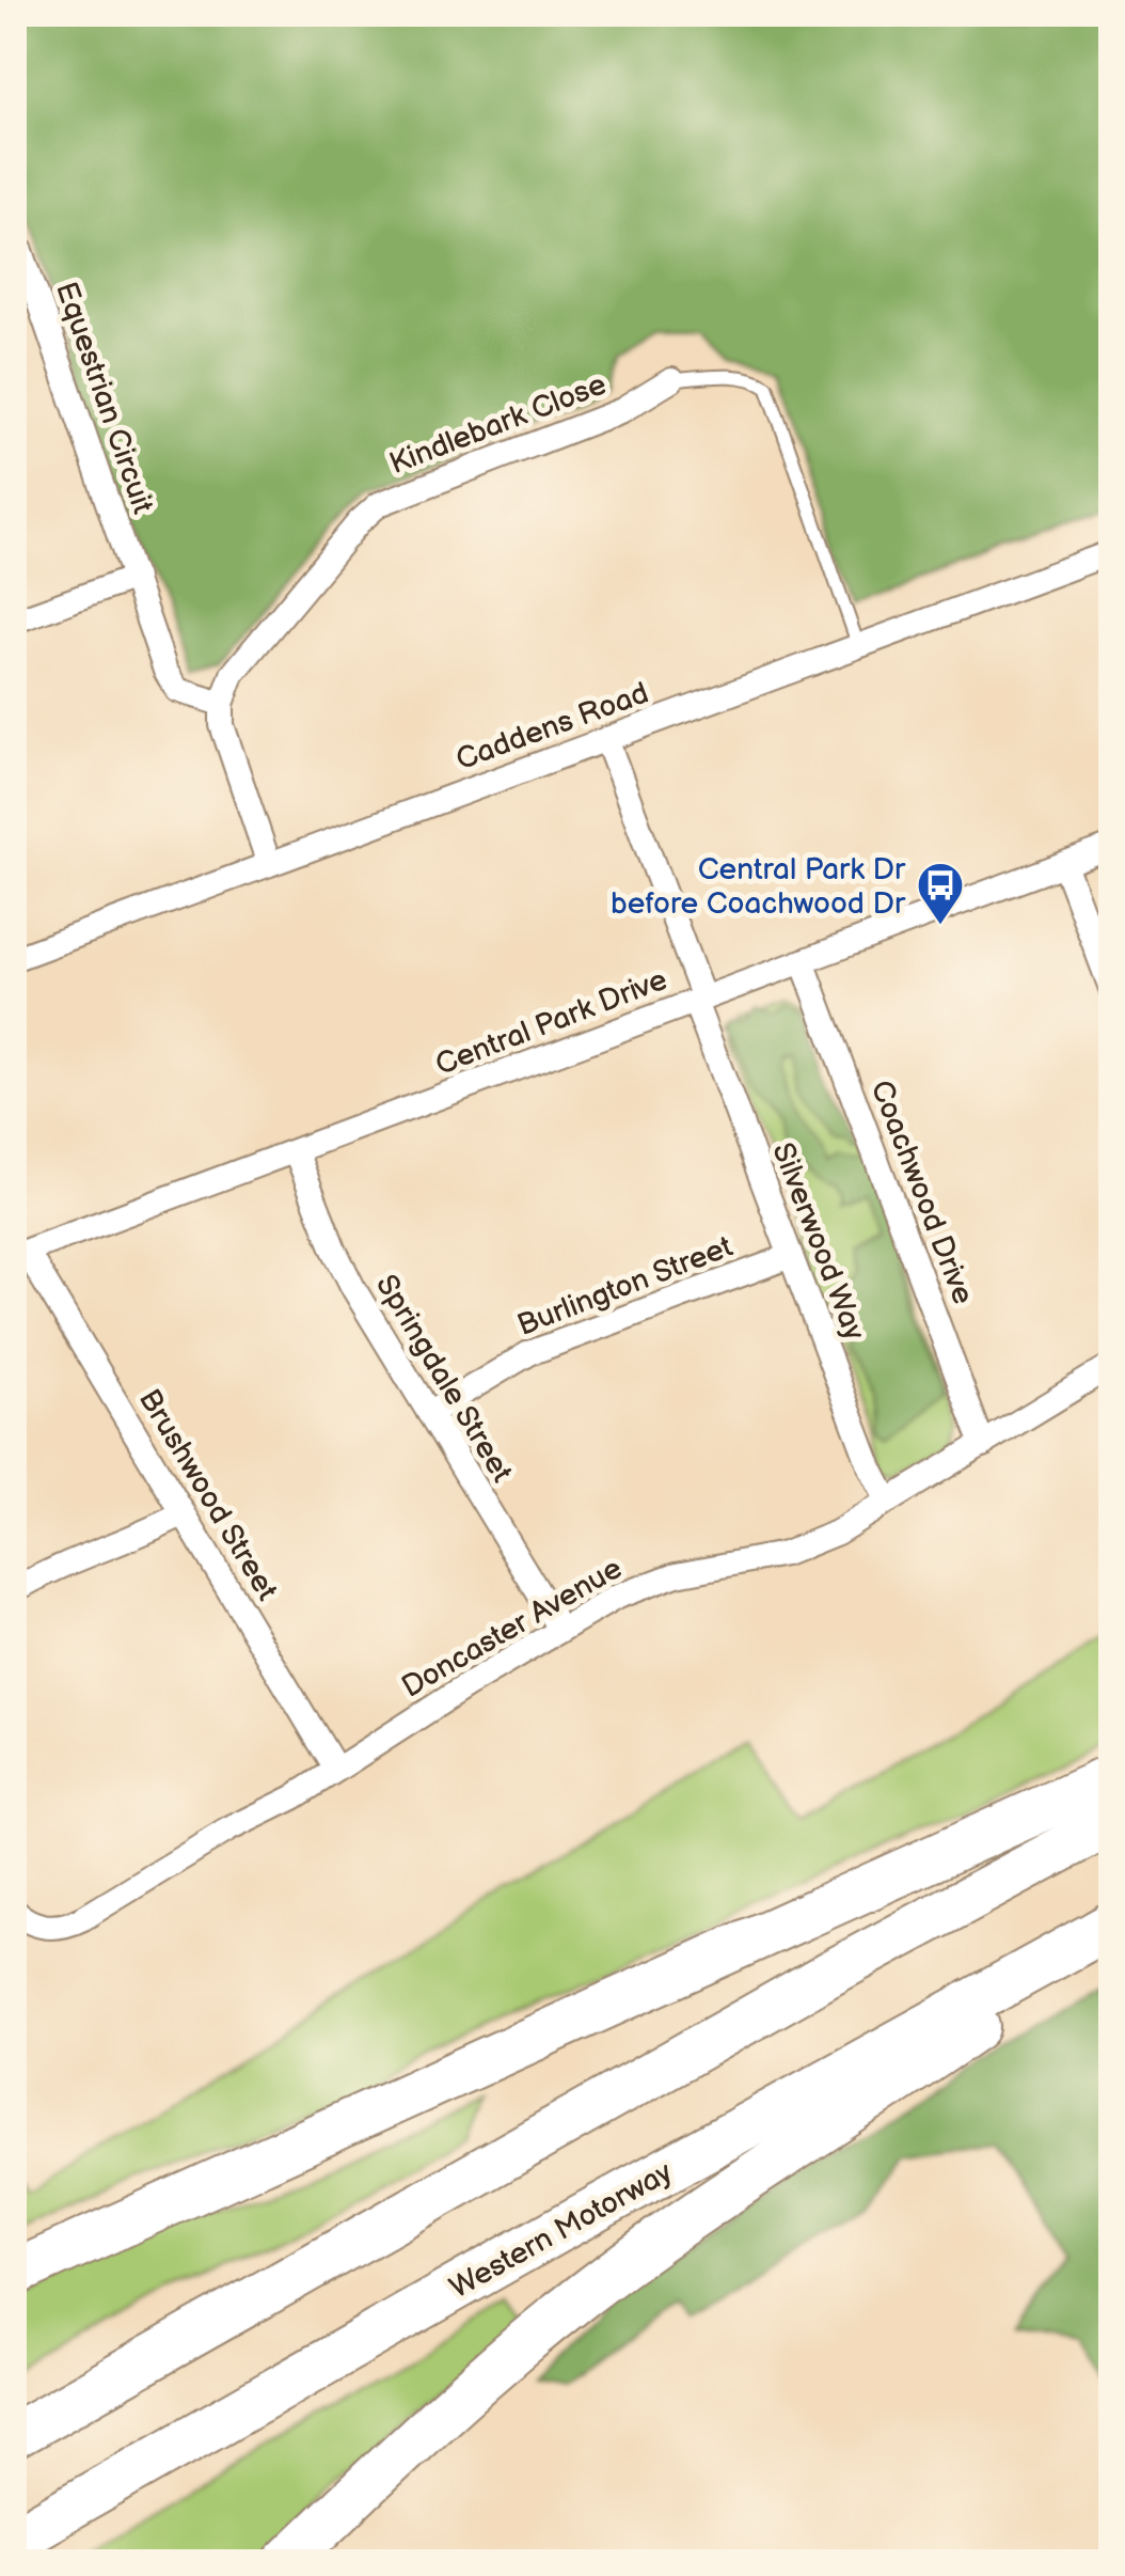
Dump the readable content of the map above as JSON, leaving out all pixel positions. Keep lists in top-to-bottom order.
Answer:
{
  "streets": {
    "highway": ["Western Motorway"],
    "street": [
      "Equestrian Circuit",
      "Kindlebark Close",
      "Caddens Road",
      "Central Park Drive",
      "Coachwood Drive",
      "Silverwood Way",
      "Burlington Street",
      "Springdale Street",
      "Brushwood Street",
      "Doncaster Avenue"
    ]
  },
  "crossings": [
    ["Equestrian Circuit", "Kindlebark Close"],
    ["Caddens Road", "Silverwood Way"],
    ["Central Park Drive", "Coachwood Drive"],
    ["Central Park Drive", "Silverwood Way"],
    ["Central Park Drive", "Springdale Street"],
    ["Central Park Drive", "Brushwood Street"],
    ["Coachwood Drive", "Doncaster Avenue"],
    ["Silverwood Way", "Burlington Street"],
    ["Silverwood Way", "Doncaster Avenue"],
    ["Burlington Street", "Springdale Street"],
    ["Springdale Street", "Doncaster Avenue"],
    ["Brushwood Street", "Doncaster Avenue"]
  ],
  "places": {
    "bus stop": ["Central Park Dr before Coachwood Dr"]
  }
}
